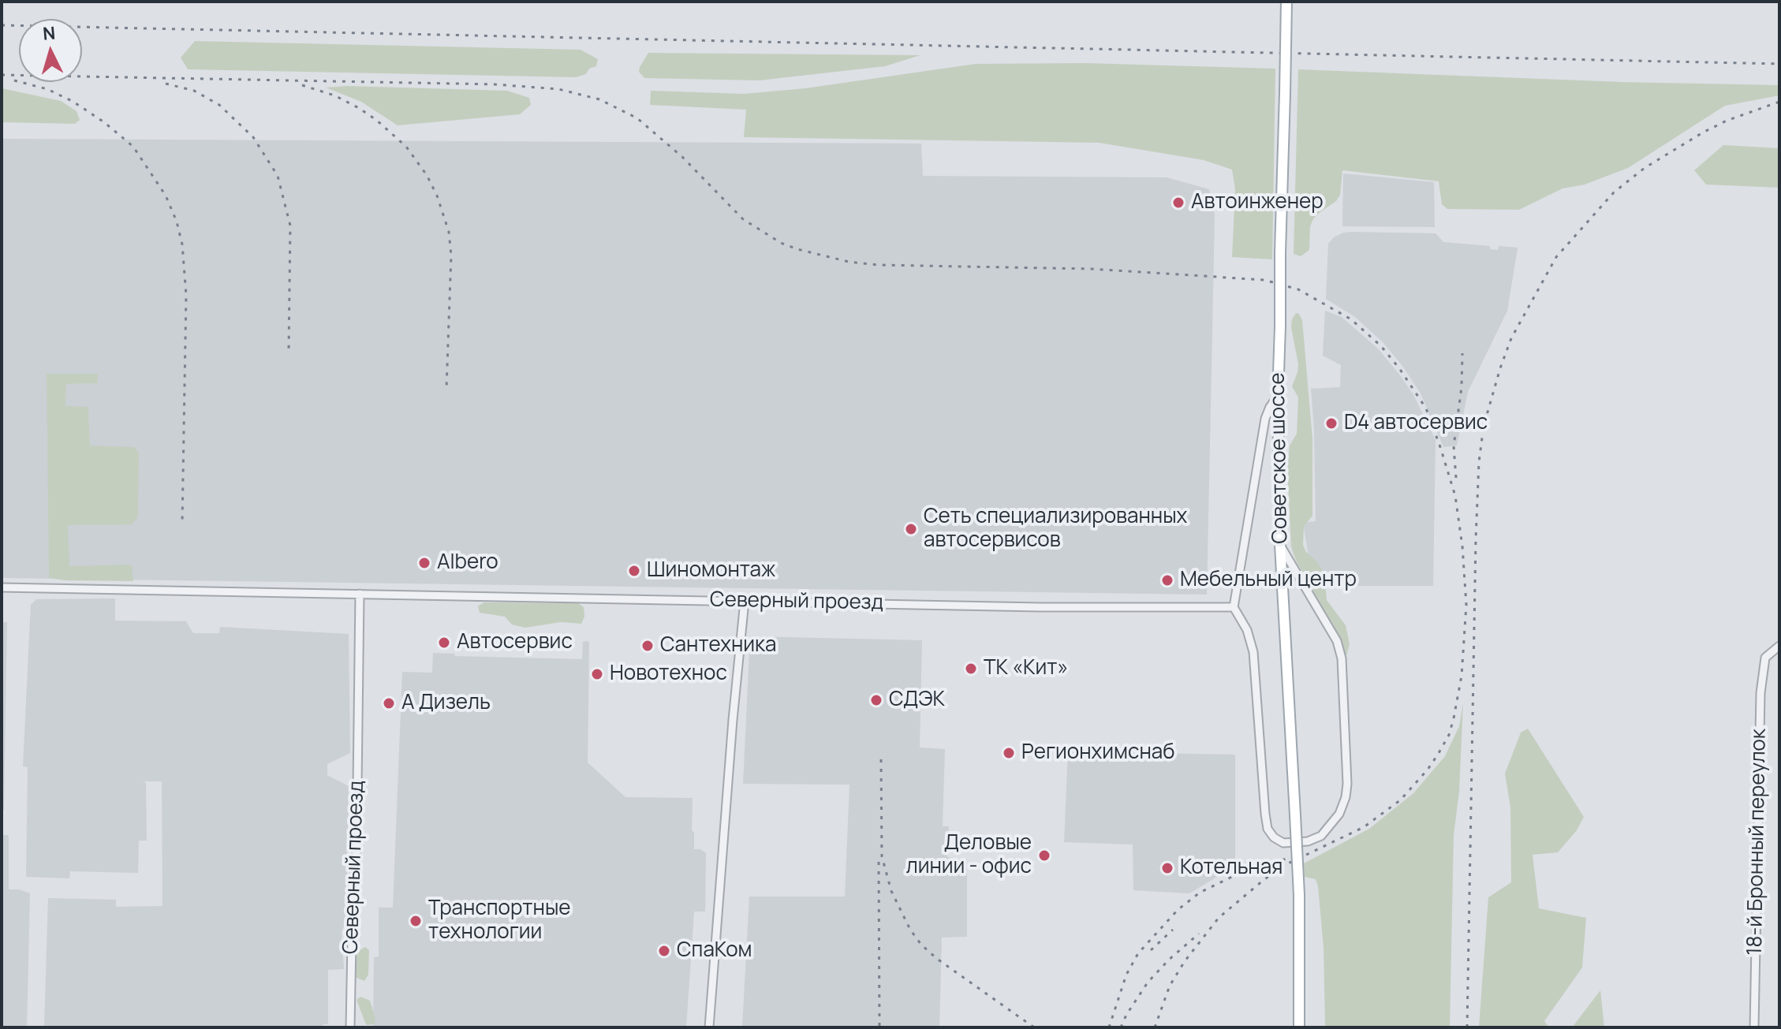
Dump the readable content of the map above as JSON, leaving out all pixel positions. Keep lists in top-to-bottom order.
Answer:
{
  "streets": {
    "main road": ["Советское шоссе"],
    "street": ["Северный проезд", "18-й Бронный переулок"]
  },
  "places": [
    "Автоинженер",
    "D4 автосервис",
    "Сеть специализированных автосервисов",
    "Albero",
    "Шиномонтаж",
    "Мебельный центр",
    "Автосервис",
    "Сантехника",
    "ТК «Кит»",
    "Новотехнос",
    "СДЭК",
    "А Дизель",
    "Регионхимснаб",
    "Деловые линии - офис",
    "Котельная",
    "Транспортные технологии",
    "СпаКом"
  ],
  "north": "top"
}
